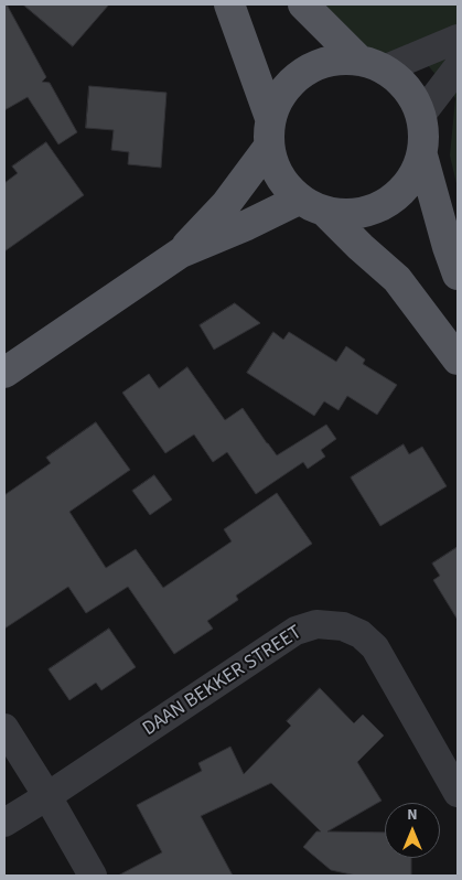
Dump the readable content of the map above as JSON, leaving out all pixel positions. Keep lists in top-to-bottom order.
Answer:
{
  "streets": {
    "street": ["DAAN BEKKER STREET"]
  },
  "north": "top"
}
